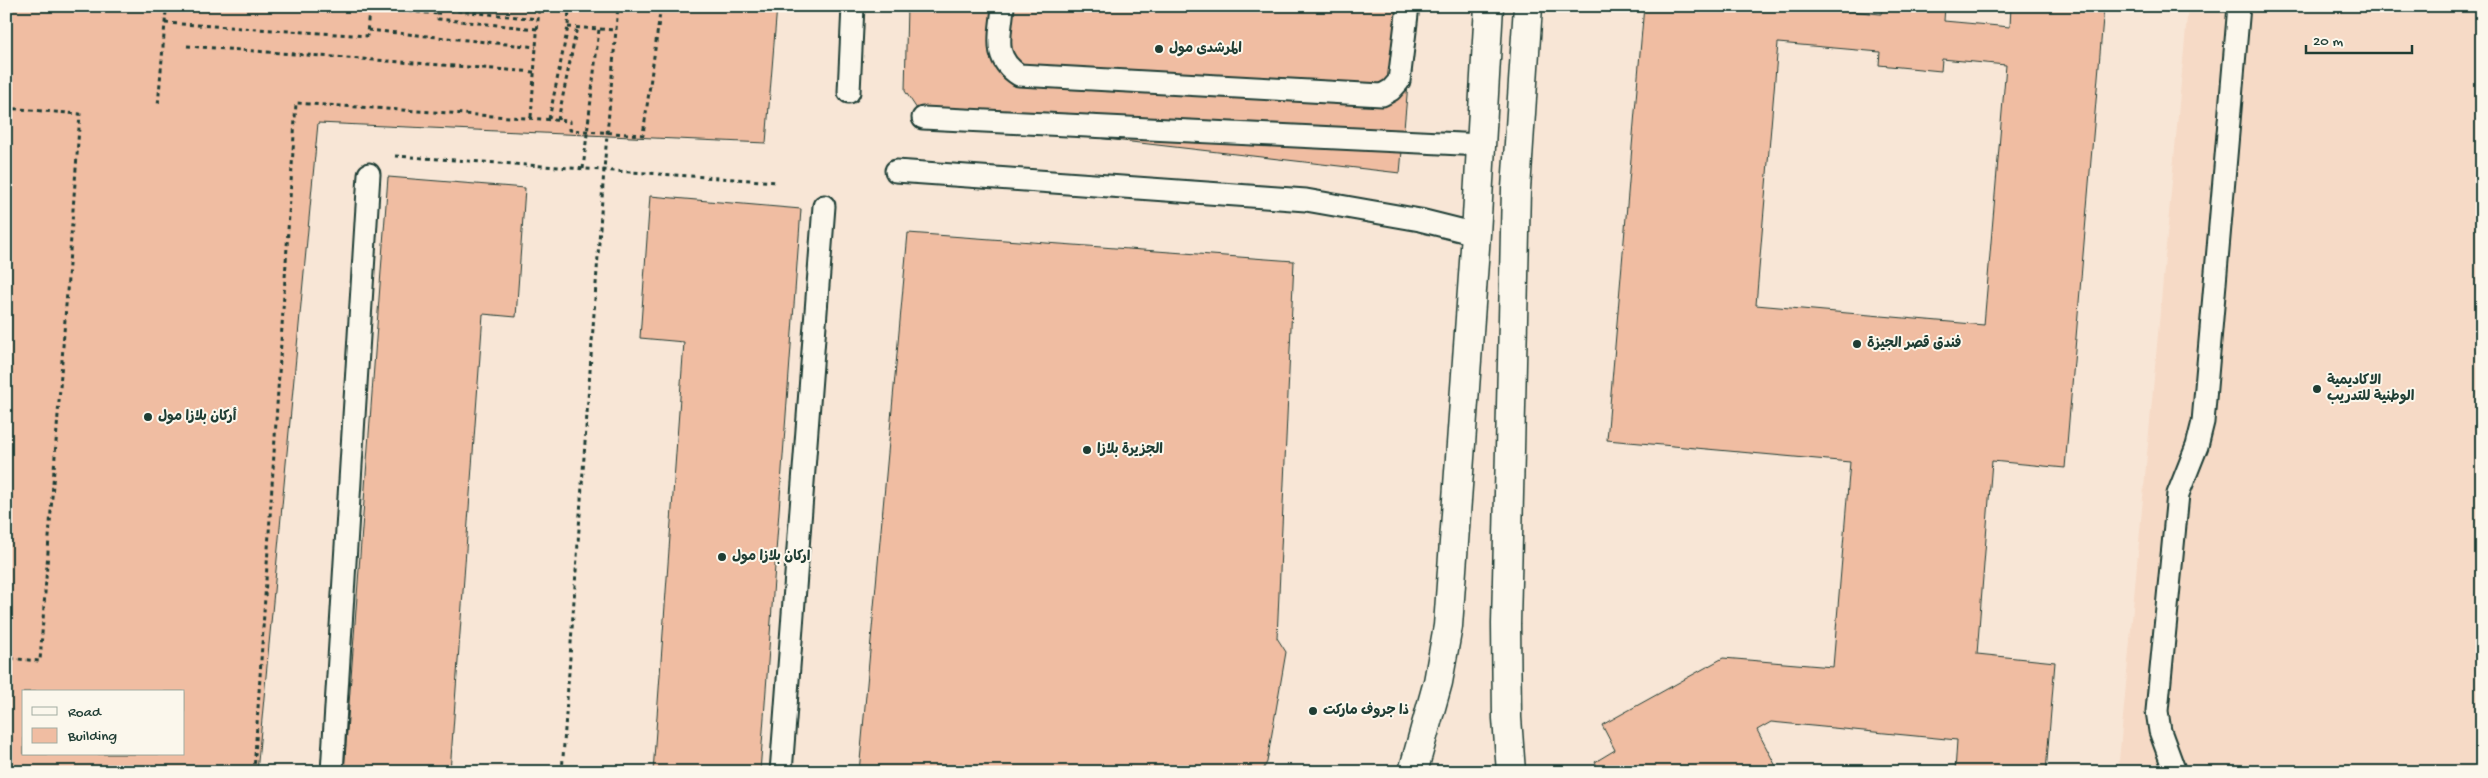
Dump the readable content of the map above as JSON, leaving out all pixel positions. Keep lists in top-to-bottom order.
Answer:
{
  "places": [
    "المرشدى مول",
    "فندق قصر الجيزة",
    "الاكاديمية الوطنية للتدريب",
    "أركان بلازا مول",
    "الجزيرة بلازا",
    "اركان بلازا مول",
    "ذا جروف ماركت"
  ],
  "legend": ["Road", "Building"],
  "scale_bar": "20 m"
}
